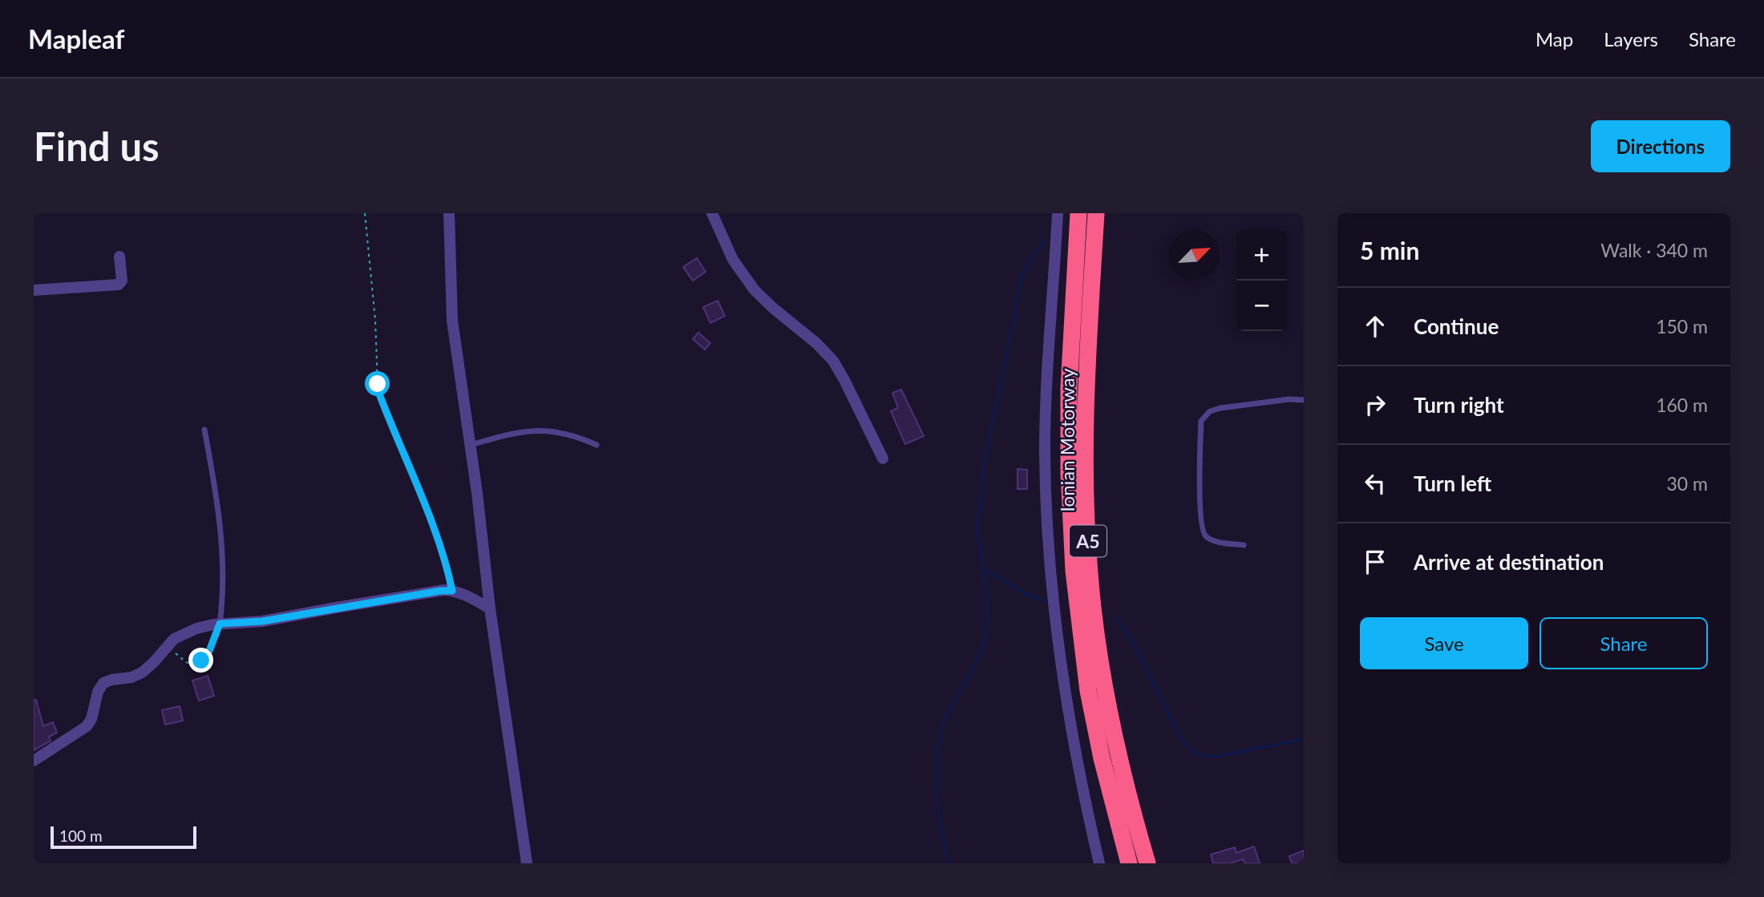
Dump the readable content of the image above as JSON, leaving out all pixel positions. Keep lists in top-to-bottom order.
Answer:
{
  "streets": {
    "highway": ["Ionian Motorway", "Α5"]
  },
  "scale_bar": "100 m",
  "north": "top right",
  "page": {
    "header": "Mapleaf",
    "nav": ["Map", "Layers", "Share"],
    "buttons": [
      "Directions",
      ["Save", "Share"]
    ],
    "title": "Find us",
    "heading": ["5 min", "Walk · 340 m"],
    "map_buttons": ["+", "−"],
    "list": [
      ["Continue", "150 m"],
      ["Turn right", "160 m"],
      ["Turn left", "30 m"],
      "Arrive at destination"
    ],
    "scale": "100 m"
  }
}
